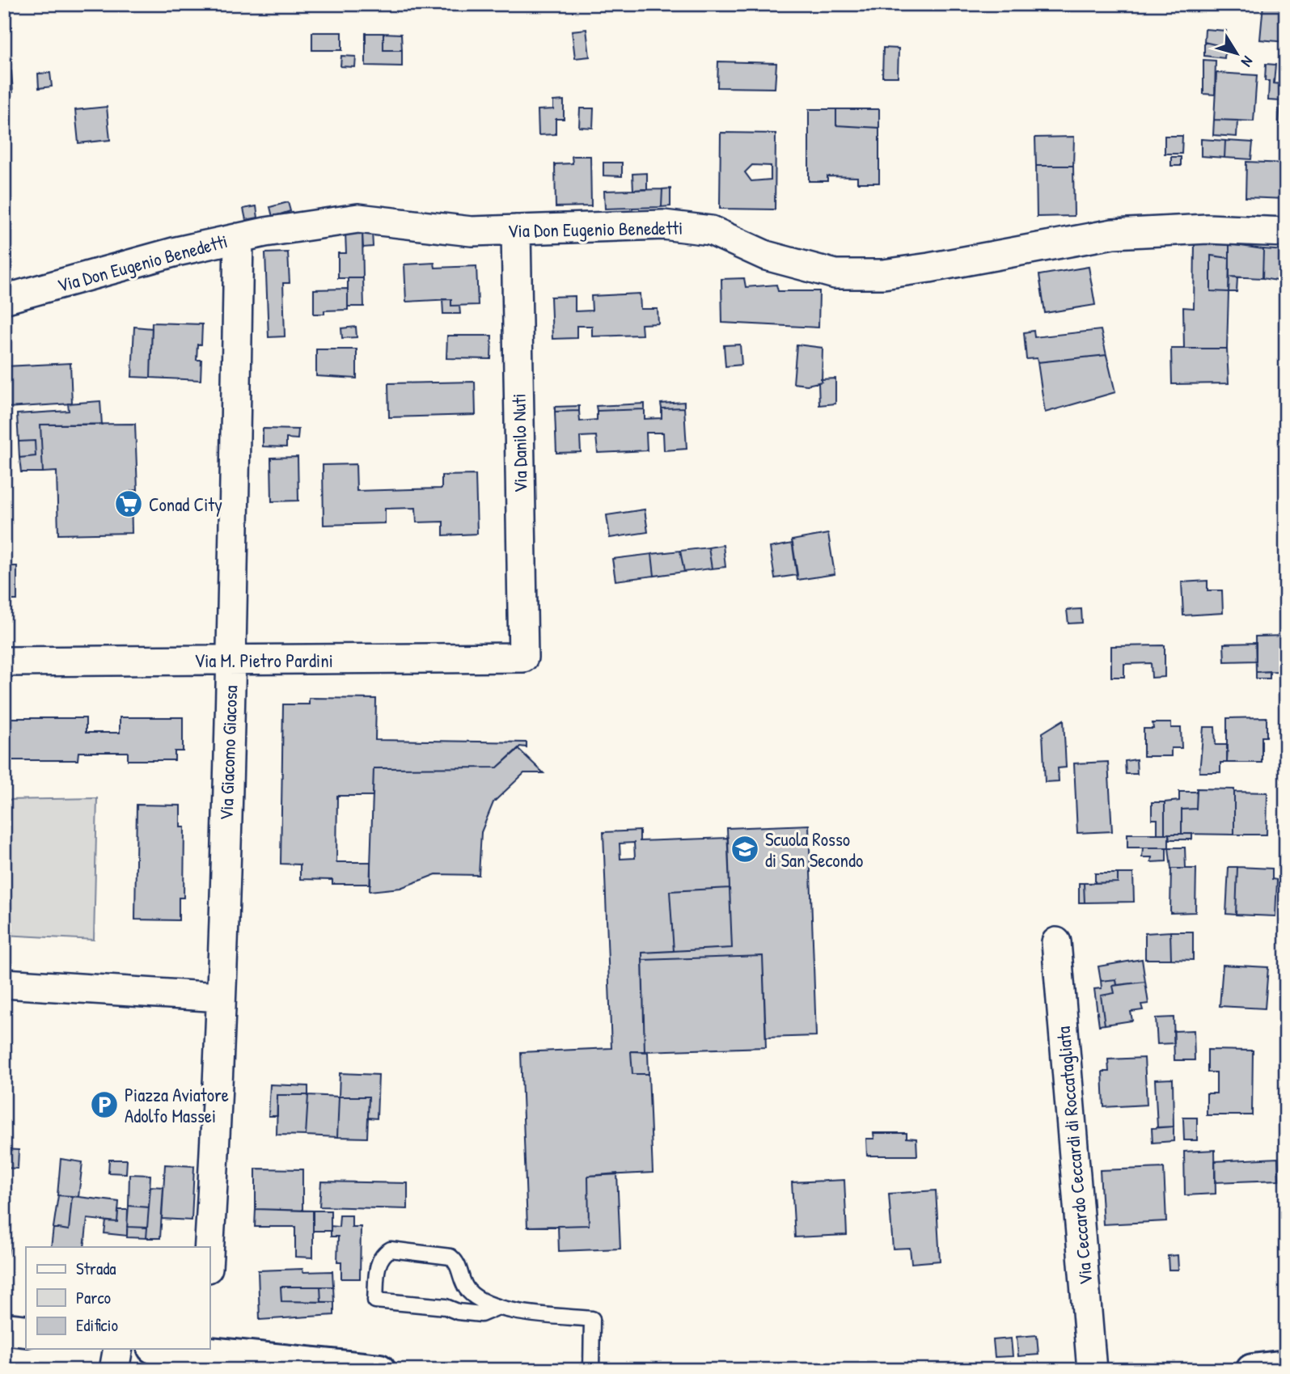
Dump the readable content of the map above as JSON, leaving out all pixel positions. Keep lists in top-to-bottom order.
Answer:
{
  "streets": {
    "street": [
      "Via Don Eugenio Benedetti",
      "Via Danilo Nuti",
      "Via M. Pietro Pardini",
      "Via Giacomo Giacosa",
      "Via Ceccardo Ceccardi di Roccatagliata"
    ]
  },
  "crossings": [
    ["Via Don Eugenio Benedetti", "Via Danilo Nuti"],
    ["Via Don Eugenio Benedetti", "Via Giacomo Giacosa"],
    ["Via Danilo Nuti", "Via M. Pietro Pardini"],
    ["Via M. Pietro Pardini", "Via Giacomo Giacosa"]
  ],
  "places": {
    "supermarket": ["Conad City"],
    "school or university": ["Scuola Rosso di San Secondo"],
    "parking": ["Piazza Aviatore Adolfo Massei"]
  },
  "legend": ["Strada", "Parco", "Edificio"],
  "north": "bottom right"
}
